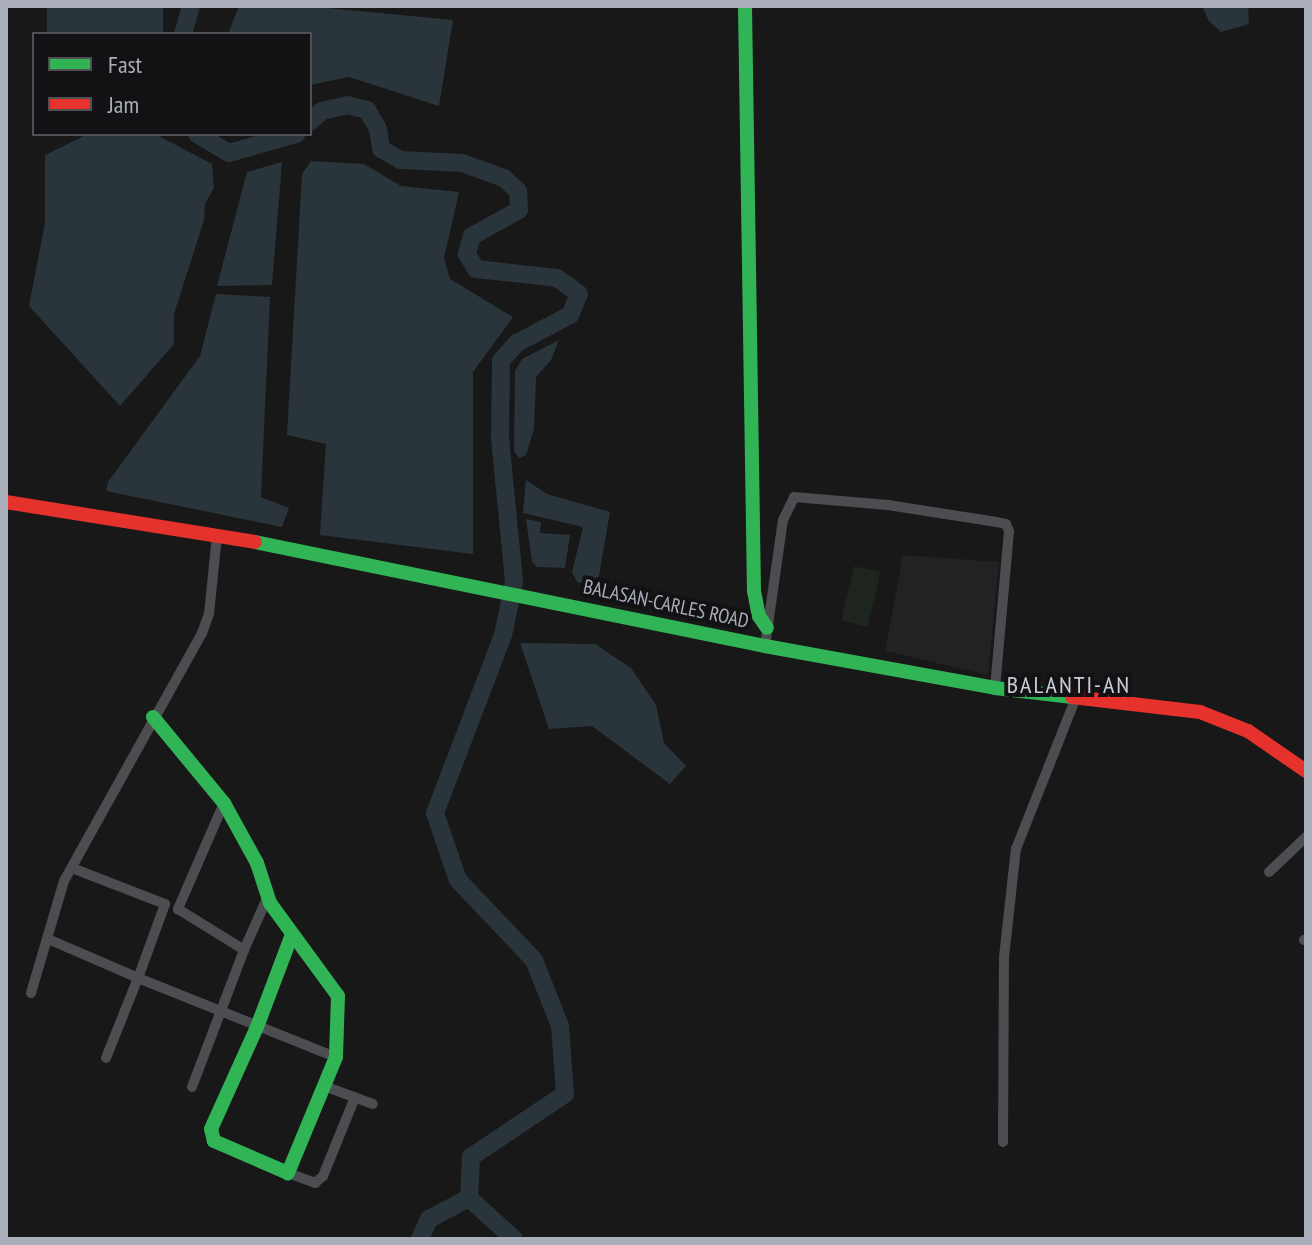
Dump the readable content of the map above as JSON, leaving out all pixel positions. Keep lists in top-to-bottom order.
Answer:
{
  "streets": {
    "street": ["BALASAN-CARLES ROAD"]
  },
  "districts": ["BALANTI-AN"],
  "legend": ["Fast", "Jam"]
}
